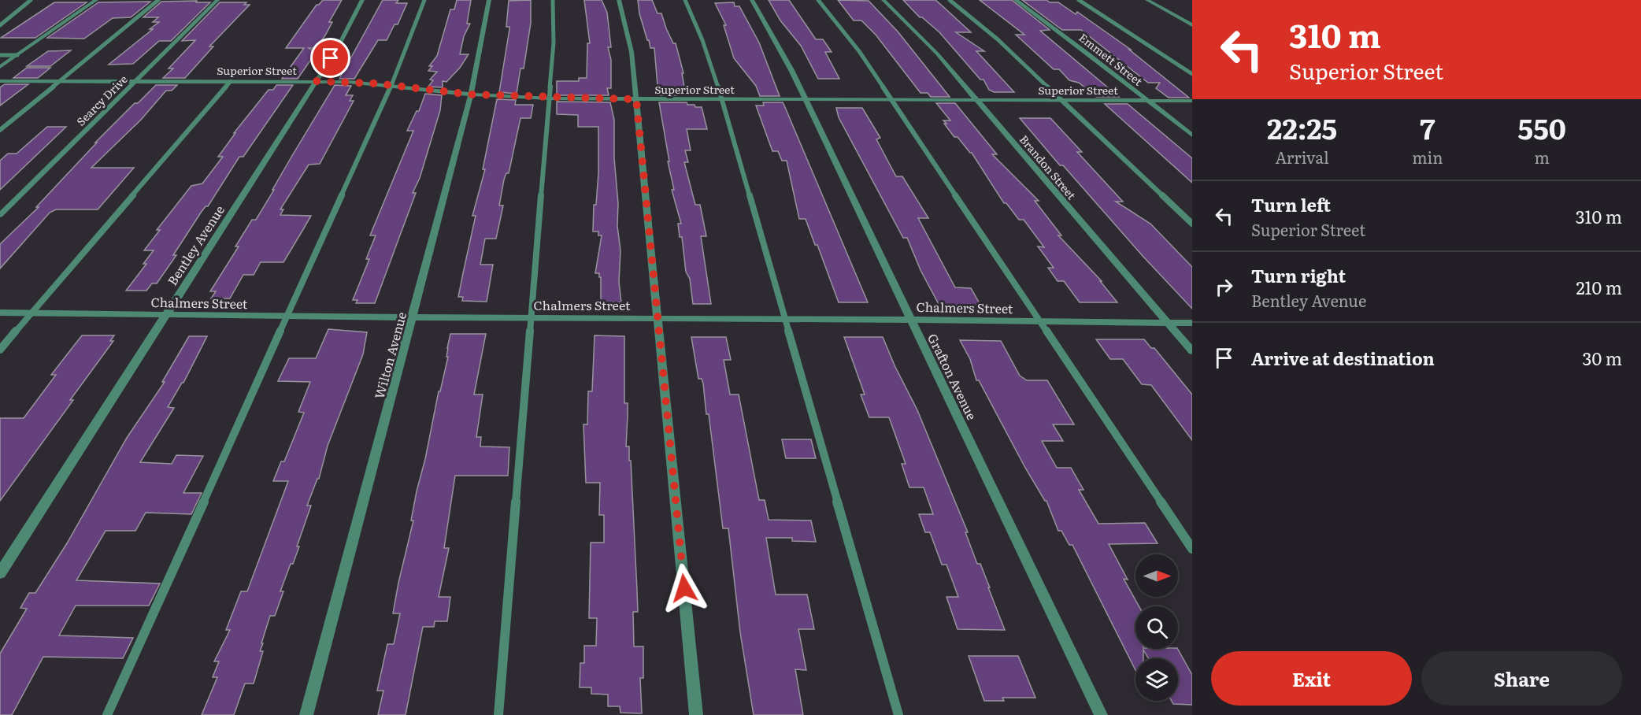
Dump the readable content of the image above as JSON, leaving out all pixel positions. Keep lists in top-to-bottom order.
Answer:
{
  "streets": {
    "street": [
      "Emmett Street",
      "Superior Street",
      "Searcy Drive",
      "Brandon Street",
      "Bentley Avenue",
      "Chalmers Street",
      "Wilton Avenue",
      "Grafton Avenue"
    ]
  },
  "crossings": [
    ["Emmett Street", "Superior Street"],
    ["Superior Street", "Searcy Drive"],
    ["Superior Street", "Brandon Street"],
    ["Superior Street", "Bentley Avenue"],
    ["Superior Street", "Wilton Avenue"],
    ["Superior Street", "Grafton Avenue"],
    ["Brandon Street", "Chalmers Street"],
    ["Bentley Avenue", "Chalmers Street"],
    ["Chalmers Street", "Wilton Avenue"],
    ["Chalmers Street", "Grafton Avenue"]
  ],
  "north": "right",
  "page": {
    "turn": ["310 m", "Superior Street"],
    "eta": [
      "22:25",
      "Arrival",
      "7",
      "min",
      "550",
      "m"
    ],
    "list": [
      {
        "name": "Turn left",
        "note": "Superior Street",
        "value": "310 m"
      },
      {
        "name": "Turn right",
        "note": "Bentley Avenue",
        "value": "210 m"
      },
      {
        "name": "Arrive at destination",
        "value": "30 m"
      }
    ],
    "buttons": ["Exit", "Share"]
  }
}
